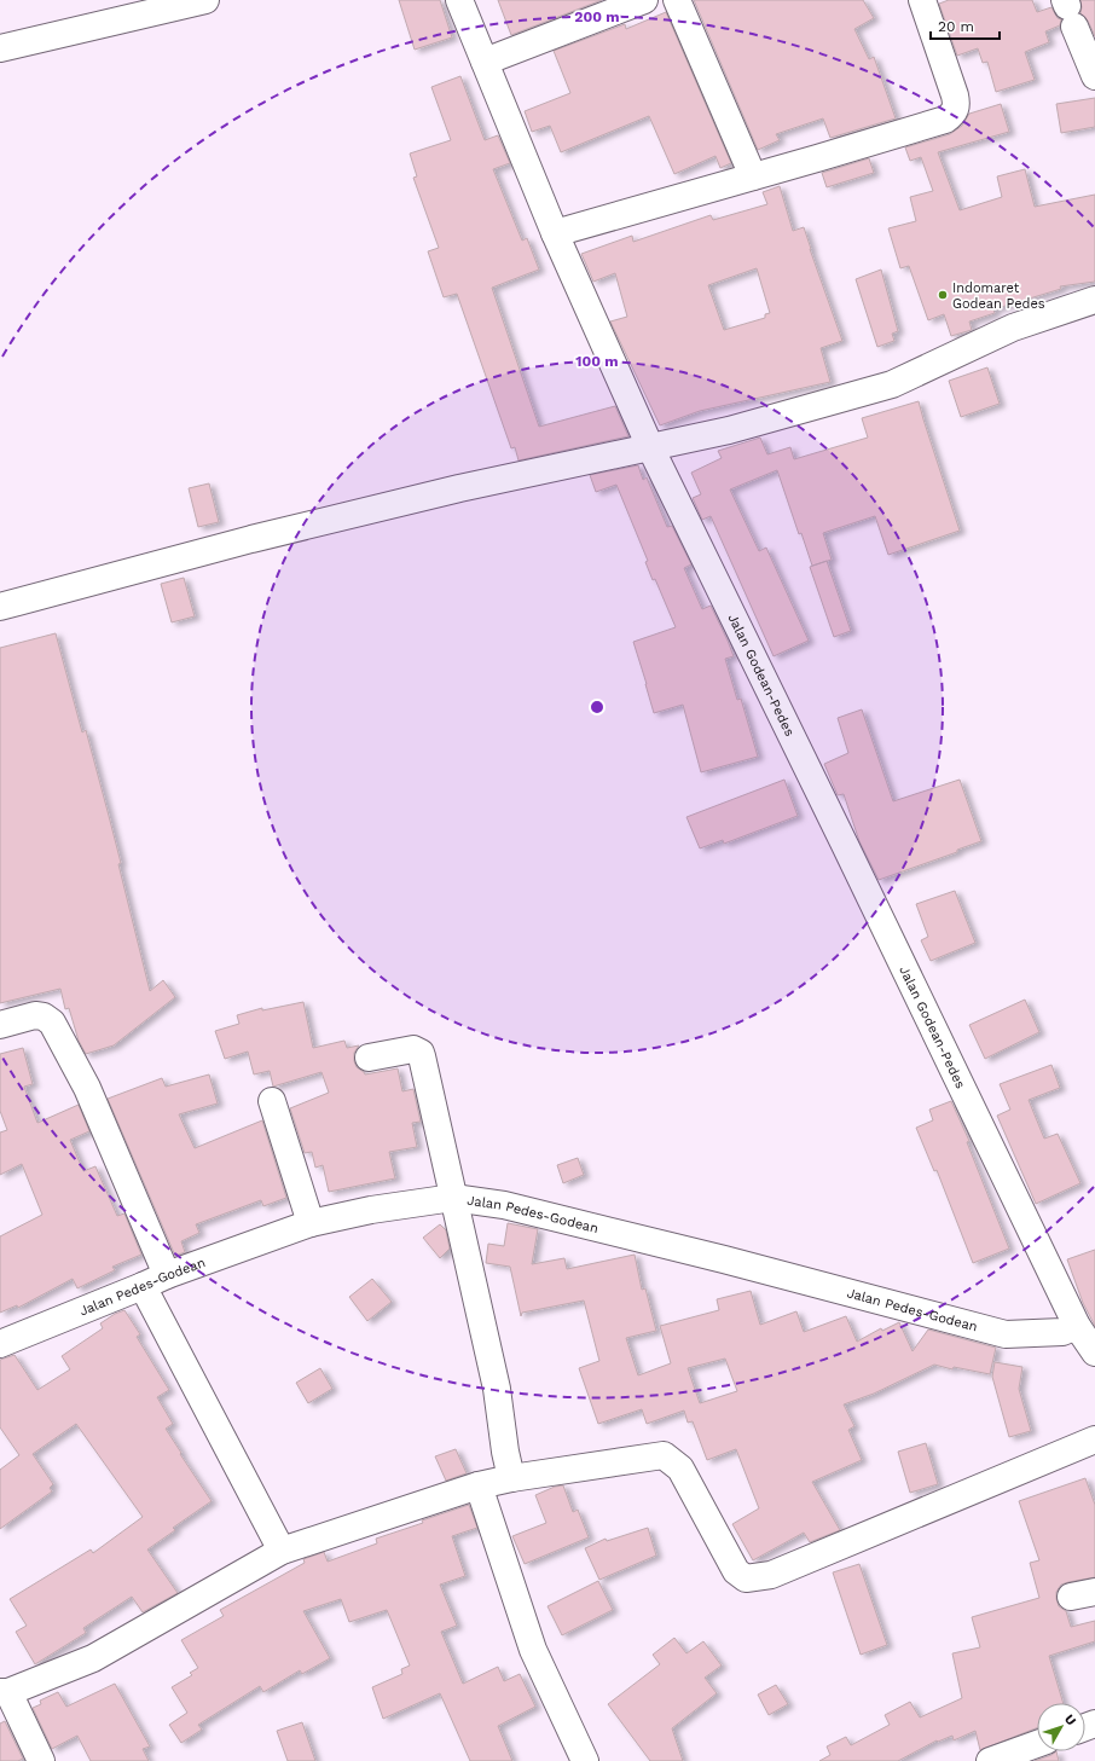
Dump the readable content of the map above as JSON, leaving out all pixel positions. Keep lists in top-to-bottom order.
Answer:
{
  "streets": {
    "street": ["Jalan Godean-Pedes", "Jalan Pedes-Godean"]
  },
  "crossings": [
    ["Jalan Godean-Pedes", "Jalan Pedes-Godean"]
  ],
  "places": ["Indomaret Godean Pedes"],
  "scale_bar": "20 m",
  "north": "top right",
  "rings": ["200 m", "100 m"]
}
